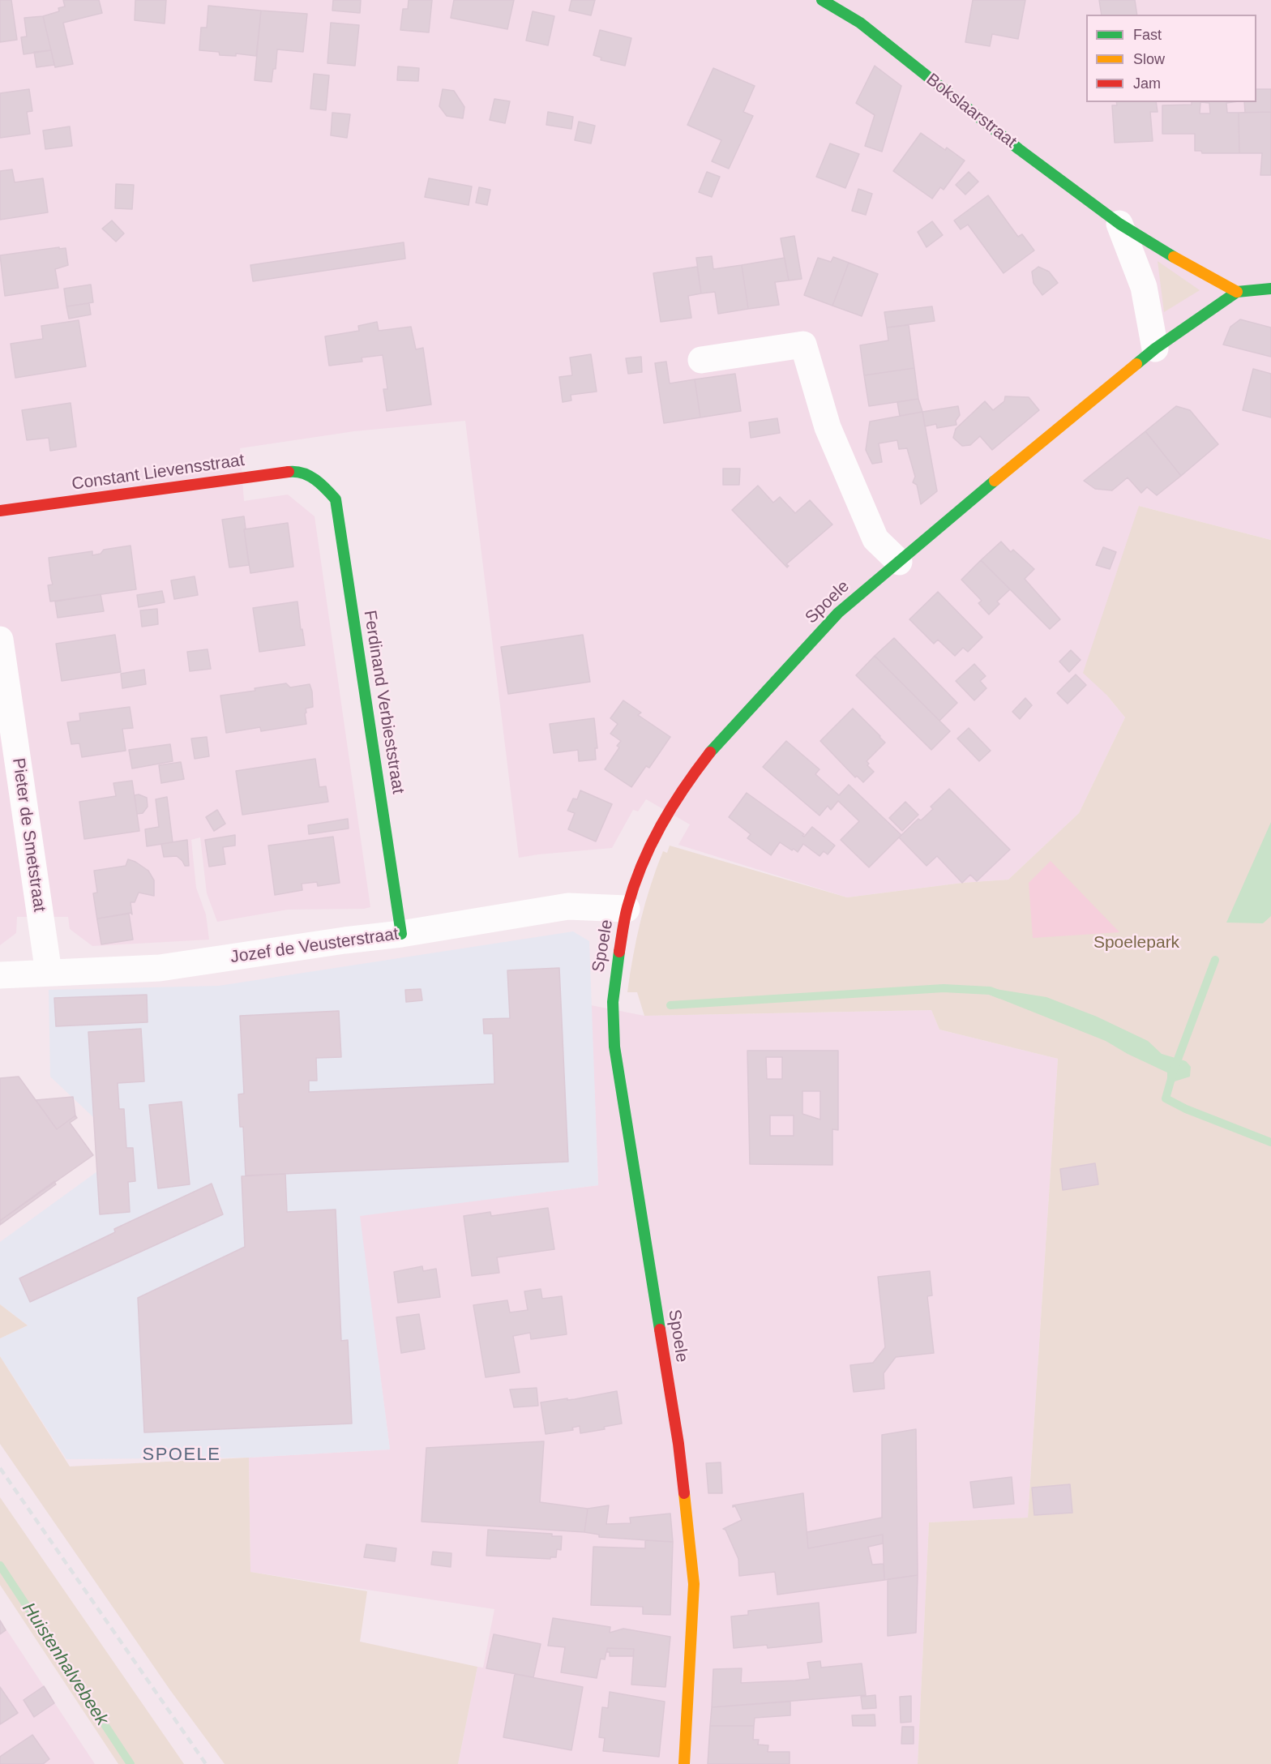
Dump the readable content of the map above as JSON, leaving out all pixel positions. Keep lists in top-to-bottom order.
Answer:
{
  "streets": {
    "street": [
      "Bokslaarstraat",
      "Constant Lievensstraat",
      "Spoele",
      "Ferdinand Verbieststraat",
      "Pieter de Smetstraat",
      "Jozef de Veusterstraat"
    ]
  },
  "crossings": [
    ["Bokslaarstraat", "Spoele"],
    ["Constant Lievensstraat", "Ferdinand Verbieststraat"],
    ["Spoele", "Jozef de Veusterstraat"],
    ["Ferdinand Verbieststraat", "Jozef de Veusterstraat"],
    ["Pieter de Smetstraat", "Jozef de Veusterstraat"]
  ],
  "districts": ["SPOELE"],
  "water": ["Huistenhalvebeek"],
  "parks": ["Spoelepark"],
  "legend": ["Fast", "Slow", "Jam"]
}
